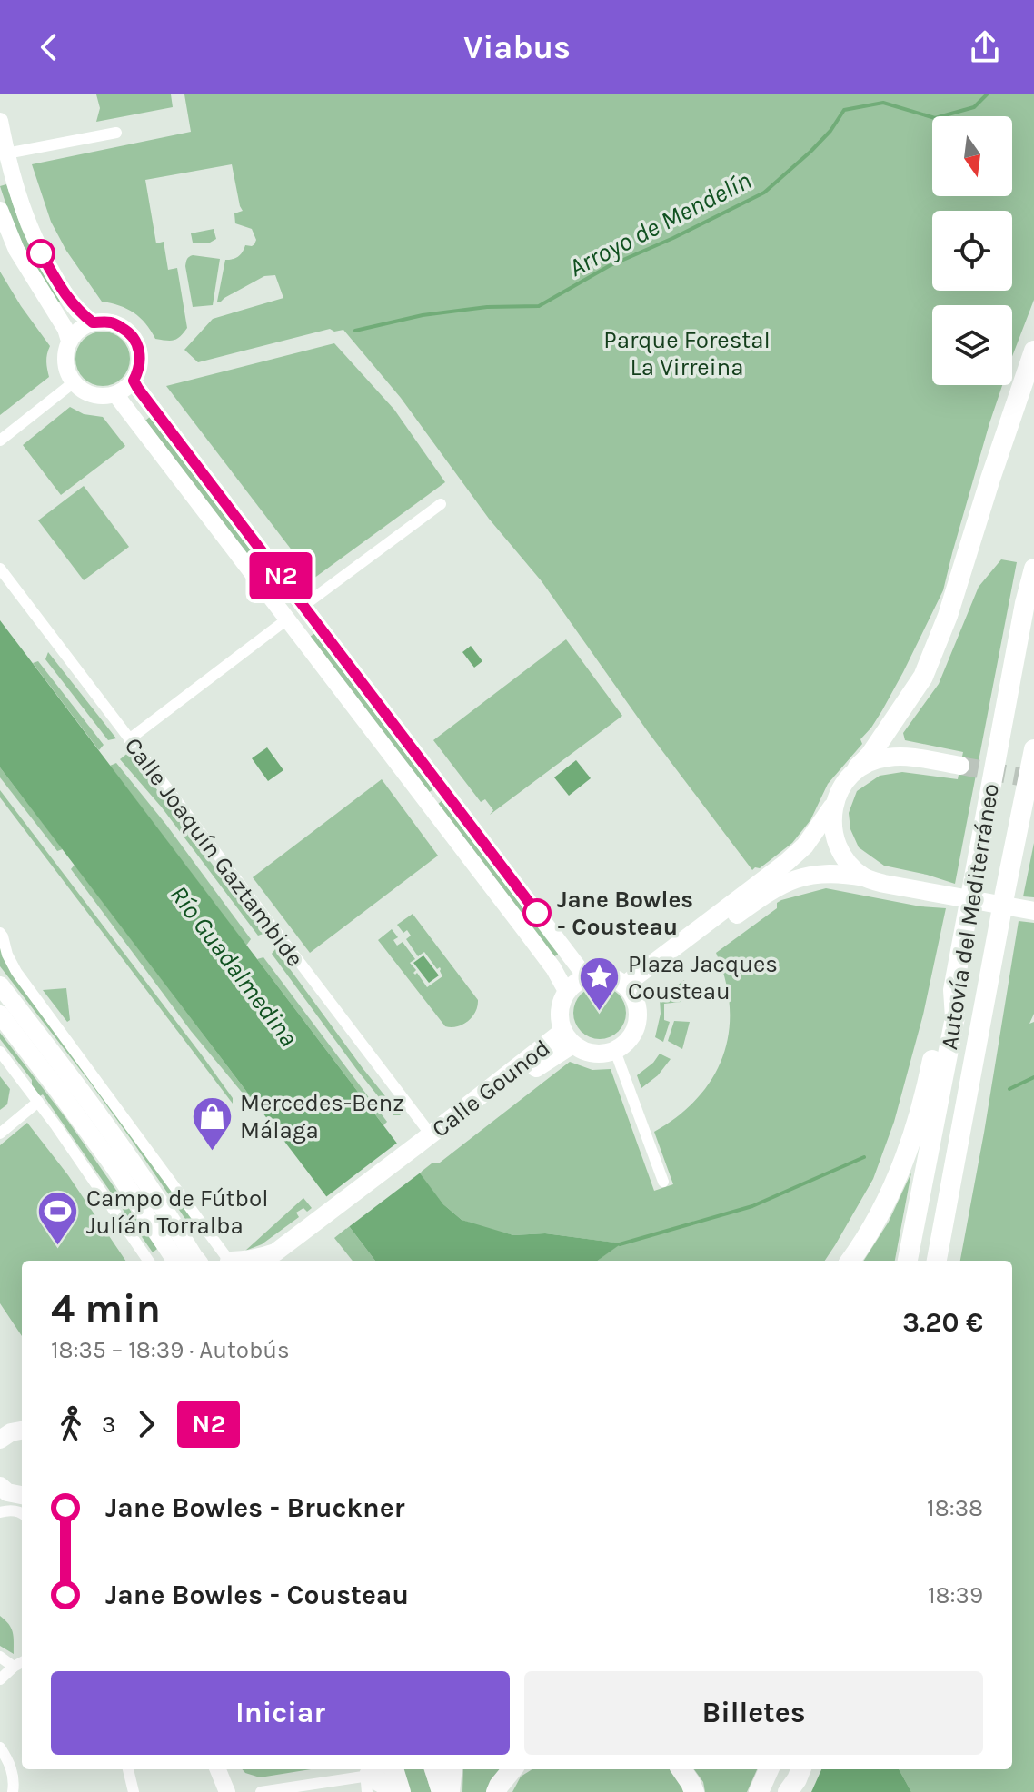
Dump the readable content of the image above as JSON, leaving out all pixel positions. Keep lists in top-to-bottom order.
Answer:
{
  "streets": {
    "highway": ["Autovía del Mediterráneo"],
    "main road": ["Calle Gounod"],
    "street": ["Calle Joaquín Gaztambide"]
  },
  "crossings": [
    ["Calle Joaquín Gaztambide", "Calle Gounod"]
  ],
  "water": ["Arroyo de Mendelín", "Río Guadalmedina"],
  "parks": ["Parque Forestal La Virreina"],
  "places": {
    "other": ["Jane Bowles - Cousteau"],
    "place": ["Plaza Jacques Cousteau"],
    "shop": ["Mercedes-Benz Málaga"],
    "sports": ["Campo de Fútbol Julíán Torralba"]
  },
  "lines": ["bus line N2"],
  "north": "bottom",
  "page": {
    "header": "Viabus",
    "on_map": "N2",
    "heading": ["4 min", "18:35 – 18:39 · Autobús", "3.20 €"],
    "legs": ["3", "N2"],
    "list": [
      {
        "name": "Jane Bowles - Bruckner",
        "value": "18:38"
      },
      {
        "name": "Jane Bowles - Cousteau",
        "value": "18:39"
      }
    ],
    "buttons": ["Iniciar", "Billetes"]
  }
}
